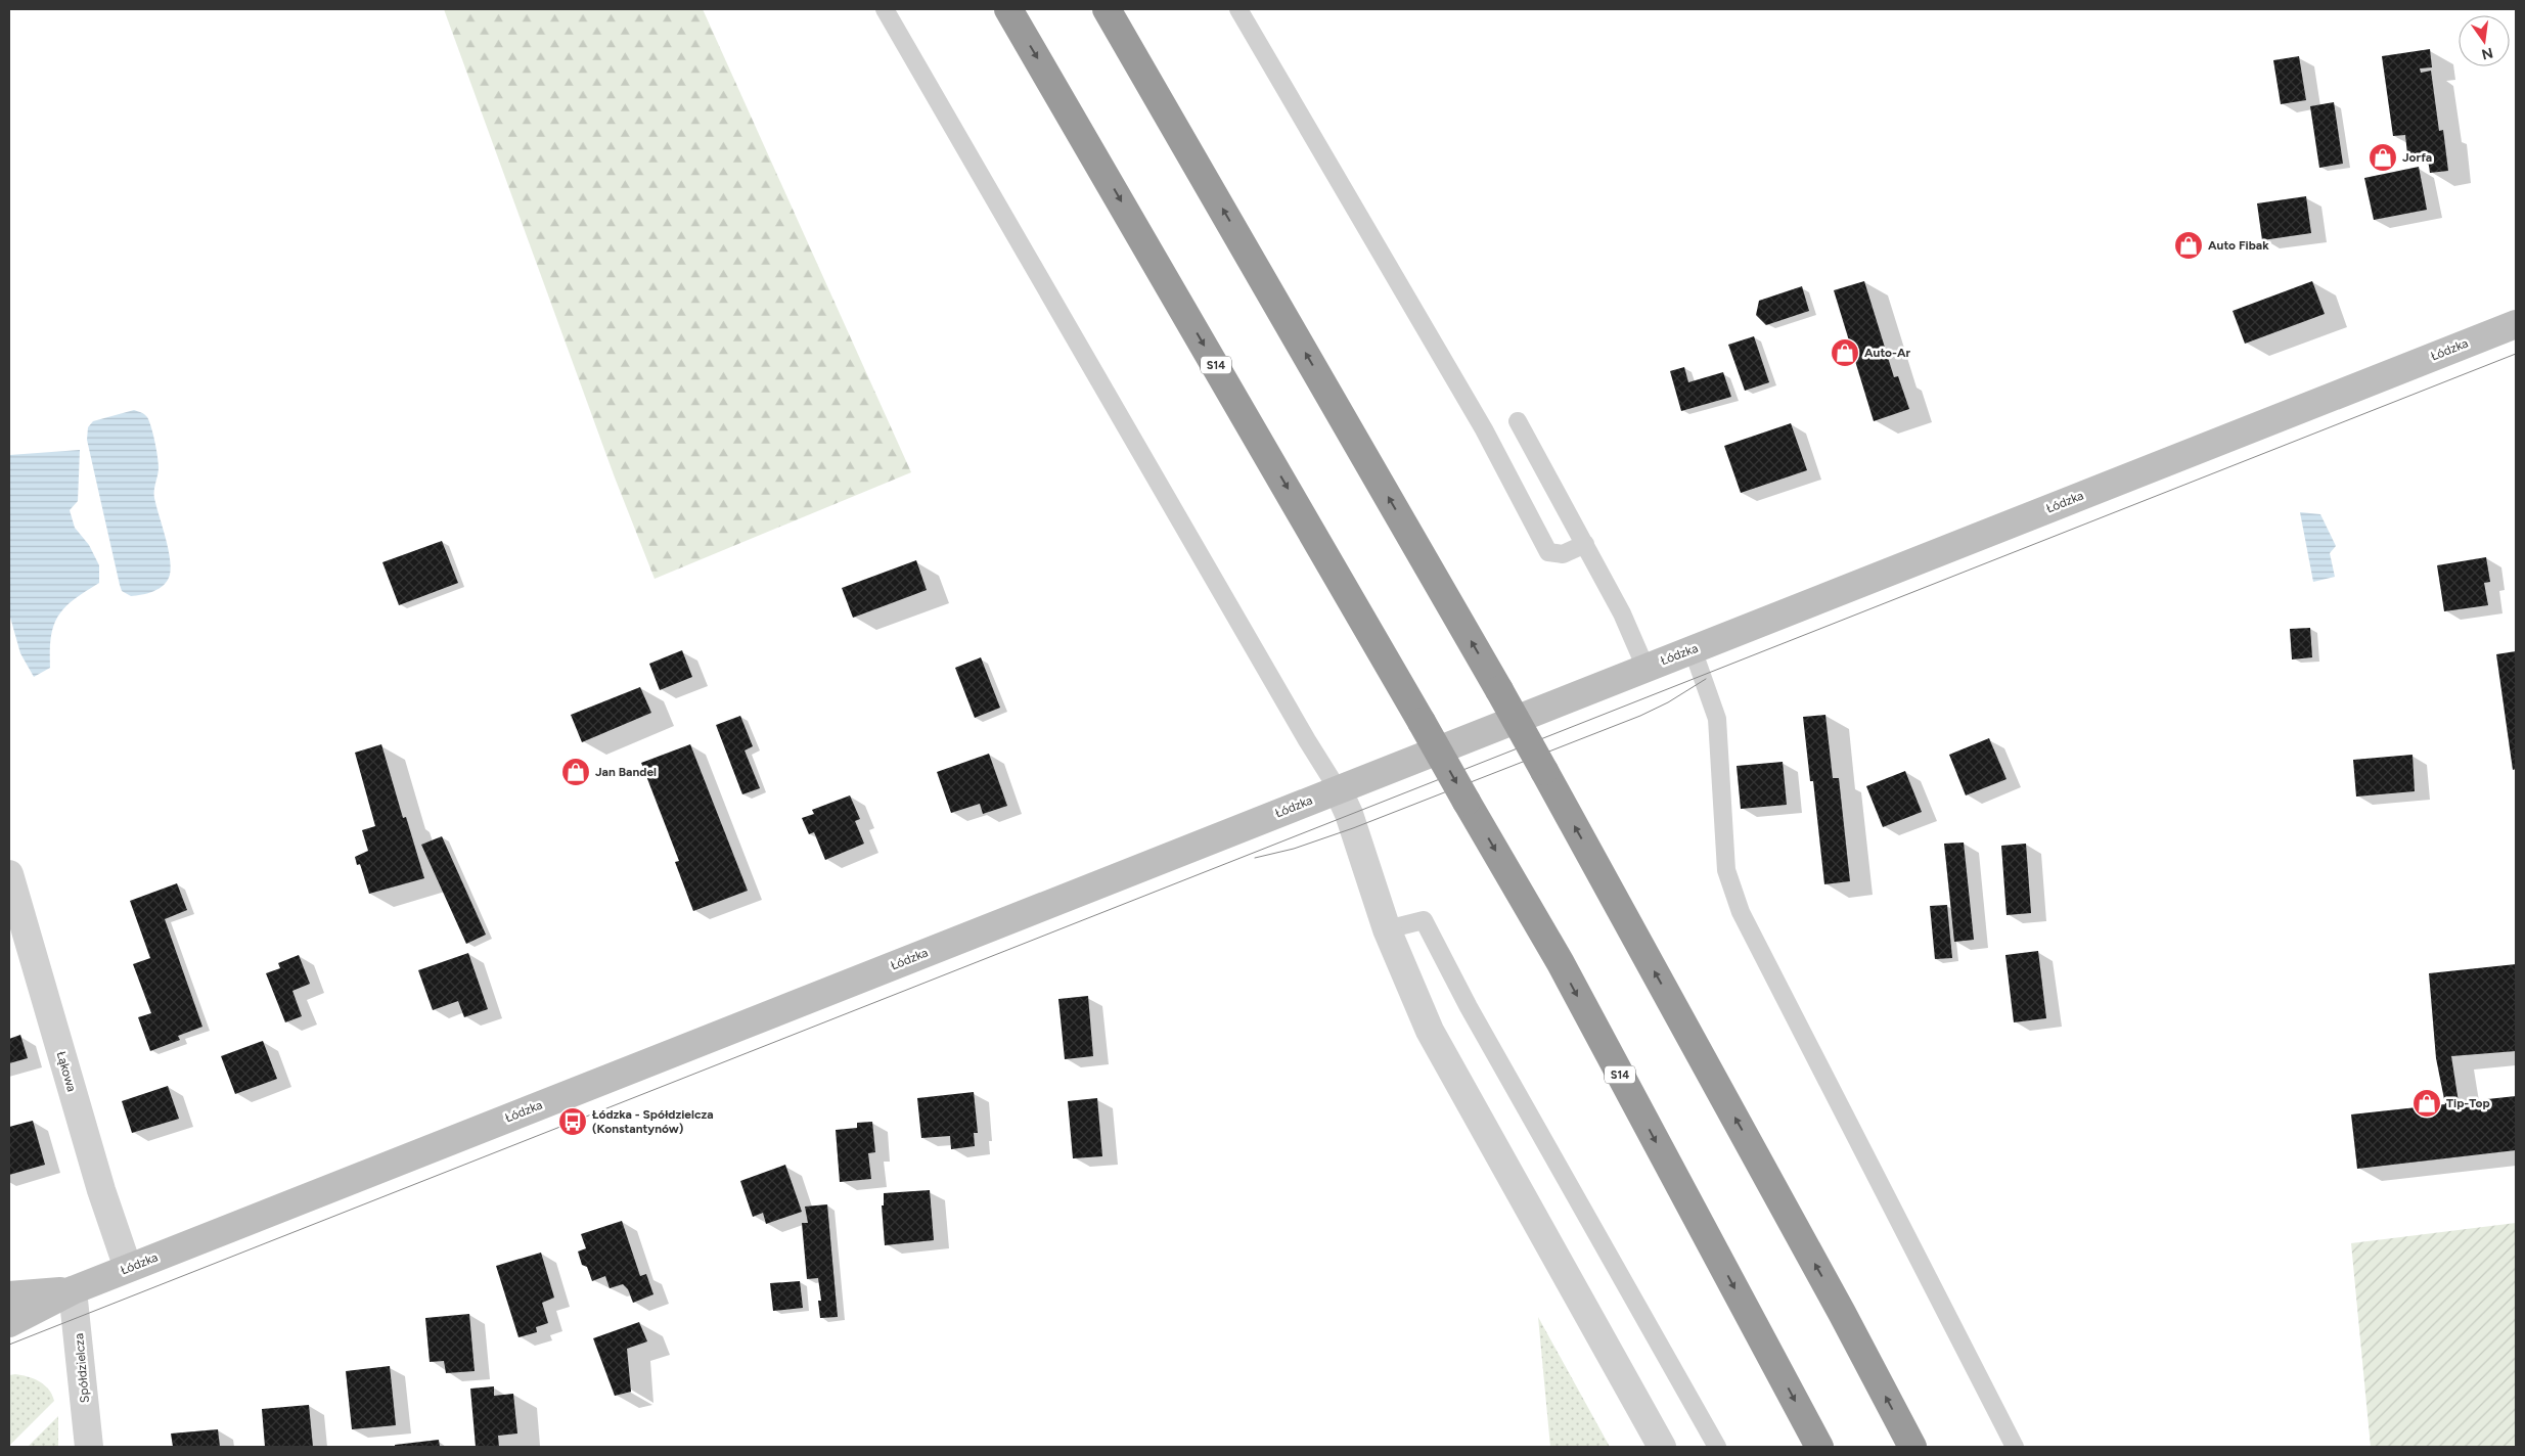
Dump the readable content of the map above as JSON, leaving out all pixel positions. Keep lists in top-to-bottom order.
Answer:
{
  "streets": {
    "highway": ["S14"],
    "main road": ["Łódzka"],
    "street": ["Łąkowa", "Spółdzielcza"]
  },
  "crossings": [
    ["Łódzka", "Łąkowa"],
    ["Łódzka", "Spółdzielcza"]
  ],
  "places": {
    "shop": [
      "Jorfa",
      "Auto Fibak",
      "Auto-Ar",
      "Jan Bandel",
      "Tip-Top"
    ],
    "bus stop": ["Łódzka - Spółdzielcza (Konstantynów)"]
  },
  "north": "bottom"
}
